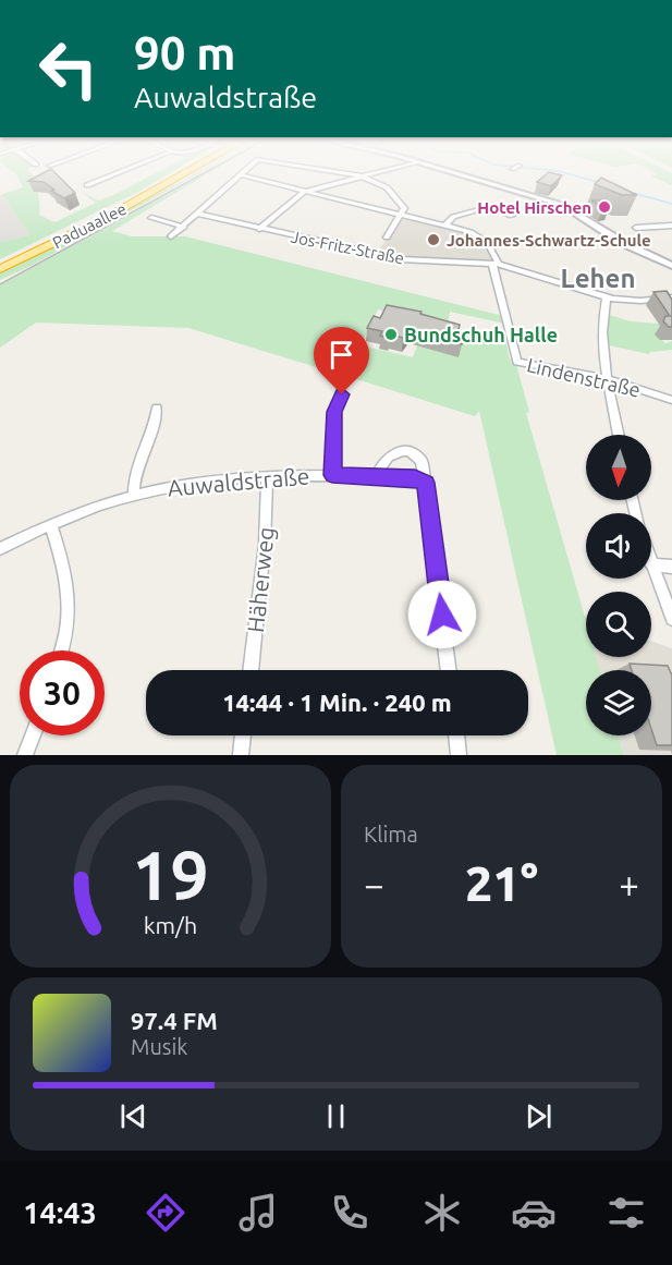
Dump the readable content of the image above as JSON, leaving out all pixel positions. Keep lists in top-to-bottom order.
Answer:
{
  "streets": {
    "highway": ["Paduaallee"],
    "street": [
      "Jos-Fritz-Straße",
      "Lindenstraße",
      "Auwaldstraße",
      "Häherweg"
    ]
  },
  "crossings": [
    ["Jos-Fritz-Straße", "Lindenstraße"],
    ["Auwaldstraße", "Häherweg"]
  ],
  "districts": ["Lehen"],
  "places": ["Hotel Hirschen", "Johannes-Schwartz-Schule", "Bundschuh Halle"],
  "north": "bottom",
  "page": {
    "turn": ["90 m", "Auwaldstraße"],
    "limit": "30",
    "trip": "14:44 · 1 Min. · 240 m",
    "tile": "Klima",
    "heat": ["−", "21°", "+"],
    "song": ["97.4 FM", "Musik"],
    "tabs": "14:43",
    "gauge": ["19", "km/h"]
  }
}
